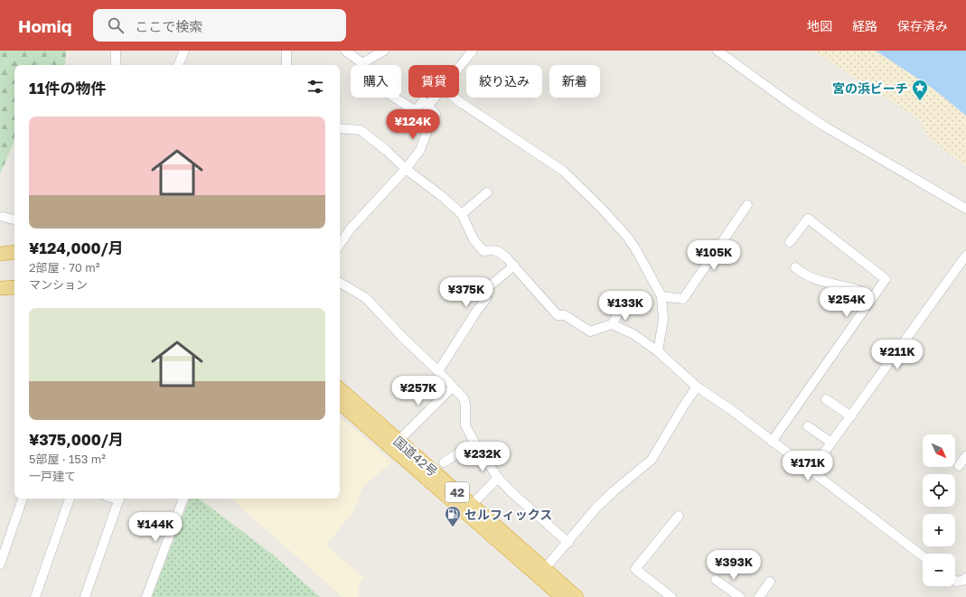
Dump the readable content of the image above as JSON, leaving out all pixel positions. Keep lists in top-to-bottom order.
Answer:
{
  "streets": {
    "highway": ["国道42号", "42"]
  },
  "places": {
    "place": ["宮の浜ビーチ"],
    "fuel station": ["セルフィックス"]
  },
  "north": "bottom right",
  "page": {
    "header": "Homiq",
    "search": "ここで検索",
    "nav": ["地図", "経路", "保存済み"],
    "chip": [
      "購入",
      "賃貸",
      "絞り込み",
      "新着"
    ],
    "heading": "11件の物件",
    "list": [
      {
        "name": "¥124,000/月",
        "note": "2部屋 · 70 m² · マンション"
      },
      {
        "name": "¥375,000/月",
        "note": "5部屋 · 153 m² · 一戸建て"
      }
    ],
    "price": [
      "¥124K",
      "¥105K",
      "¥375K",
      "¥254K",
      "¥133K",
      "¥211K",
      "¥257K",
      "¥232K",
      "¥171K",
      "¥144K",
      "¥393K"
    ],
    "map_buttons": ["+", "−"]
  }
}
